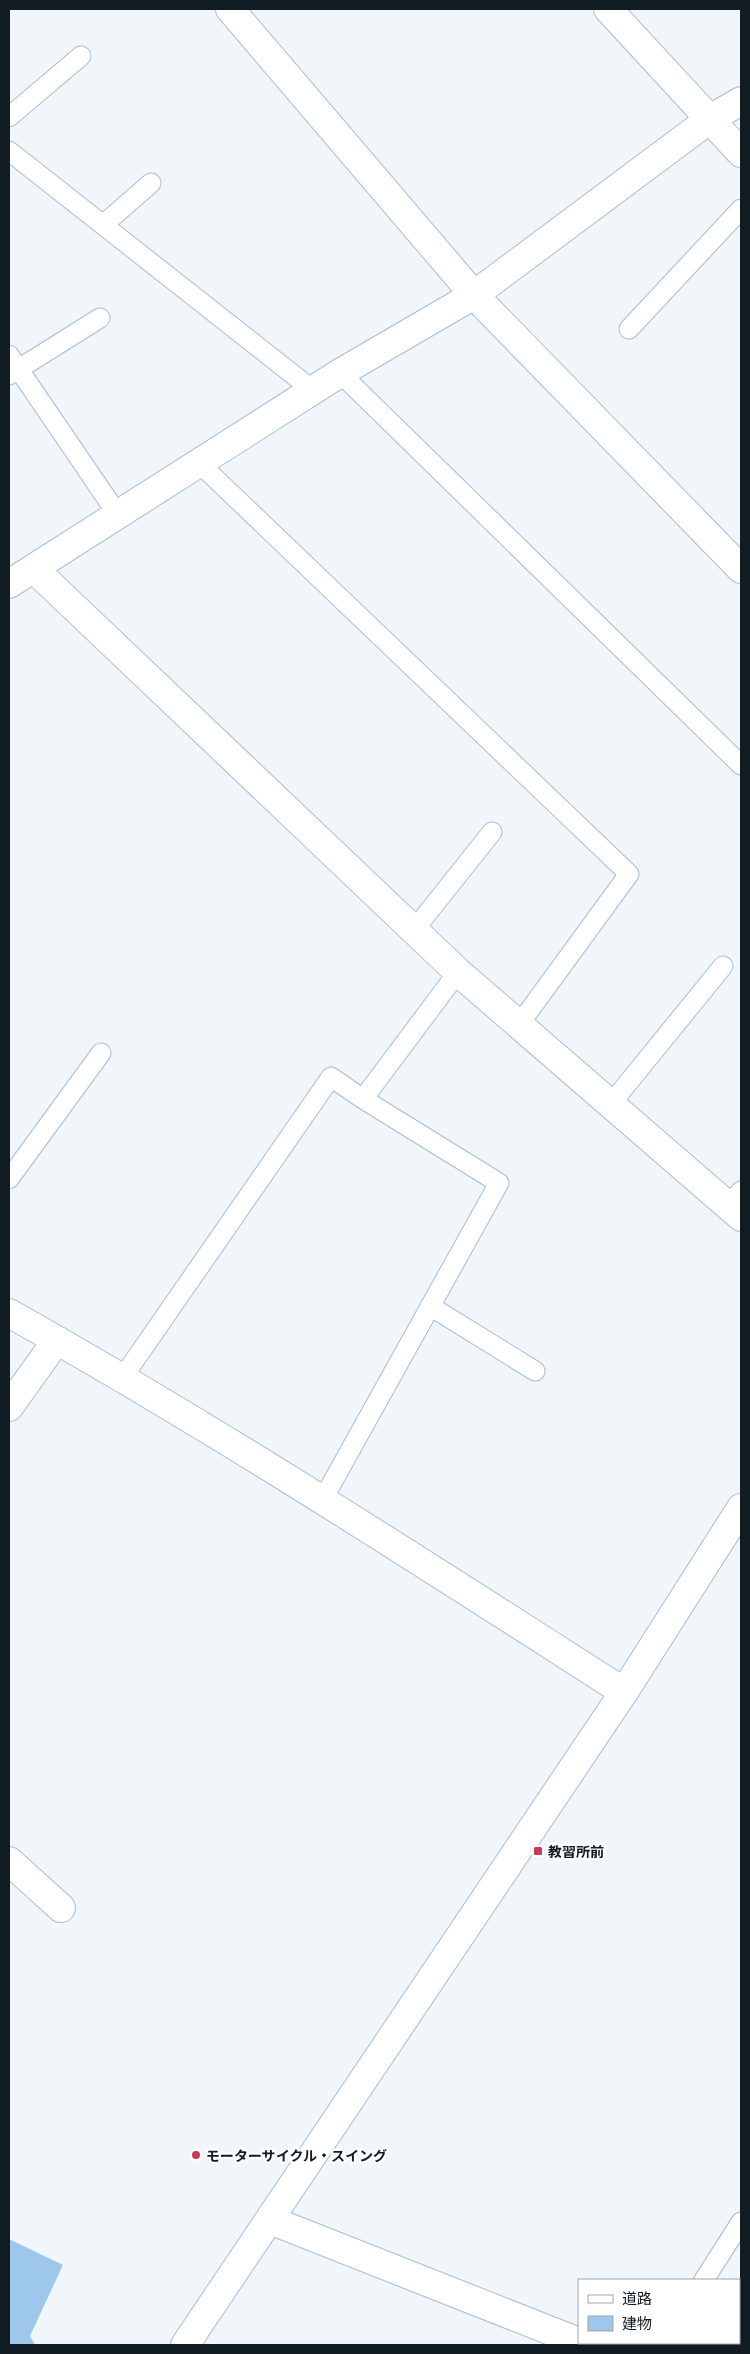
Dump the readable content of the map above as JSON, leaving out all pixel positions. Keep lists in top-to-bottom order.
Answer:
{
  "places": {
    "transit": ["教習所前"],
    "other": ["モーターサイクル・スイング"]
  },
  "legend": ["道路", "建物"]
}
